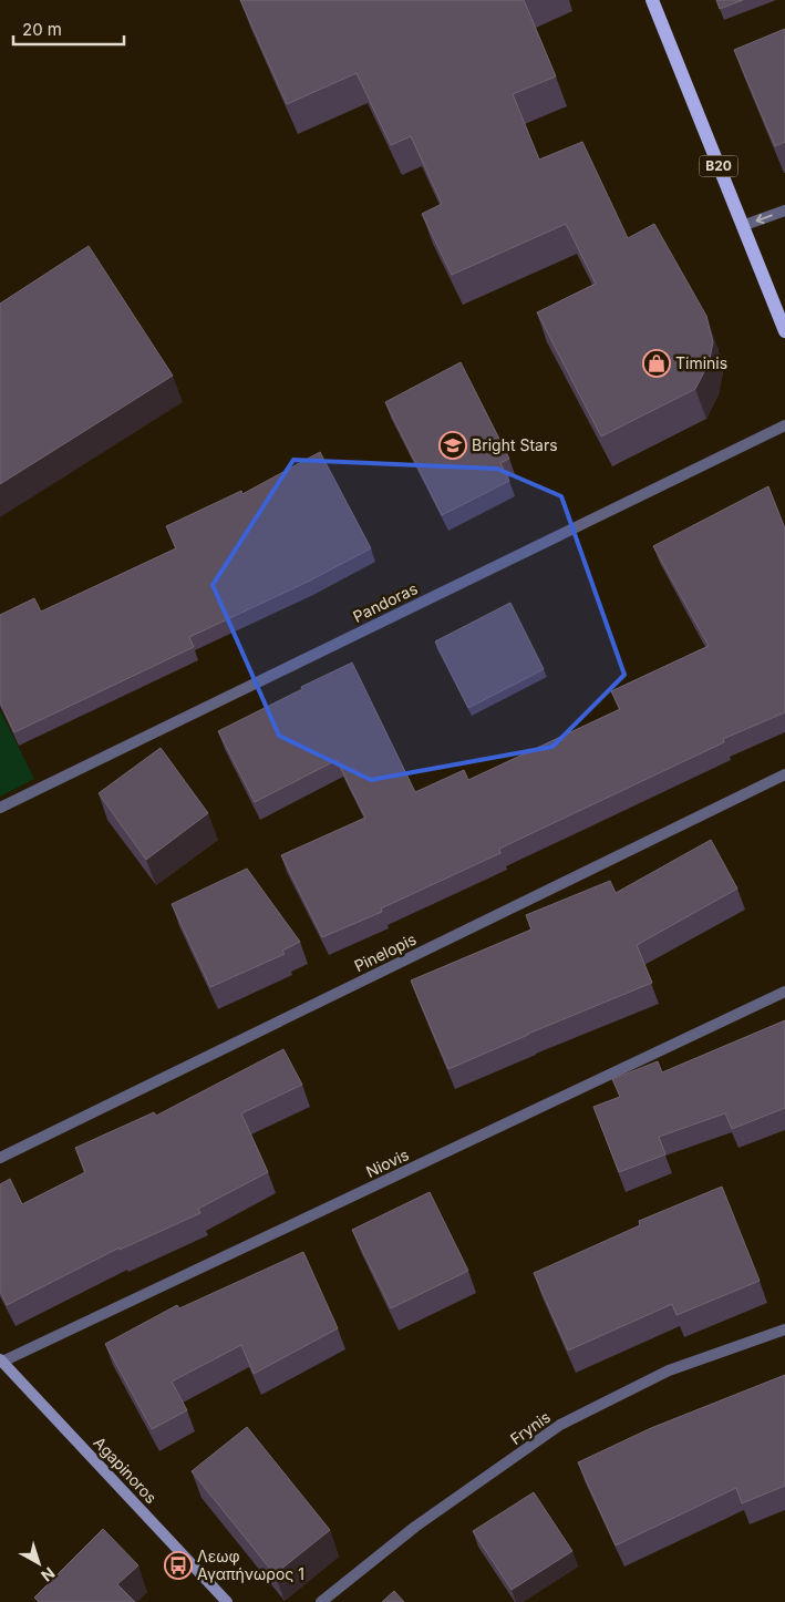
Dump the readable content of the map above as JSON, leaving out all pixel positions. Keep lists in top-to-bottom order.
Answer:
{
  "streets": {
    "main road": ["B20", "Agapinoros"],
    "street": [
      "Pandoras",
      "Pinelopis",
      "Niovis",
      "Frynis"
    ]
  },
  "crossings": [
    ["Niovis", "Agapinoros"]
  ],
  "places": {
    "shop": ["Timinis"],
    "school or university": ["Bright Stars"],
    "bus stop": ["Λεωφ Αγαπήνωρος 1"]
  },
  "scale_bar": "20 m",
  "north": "bottom right"
}
